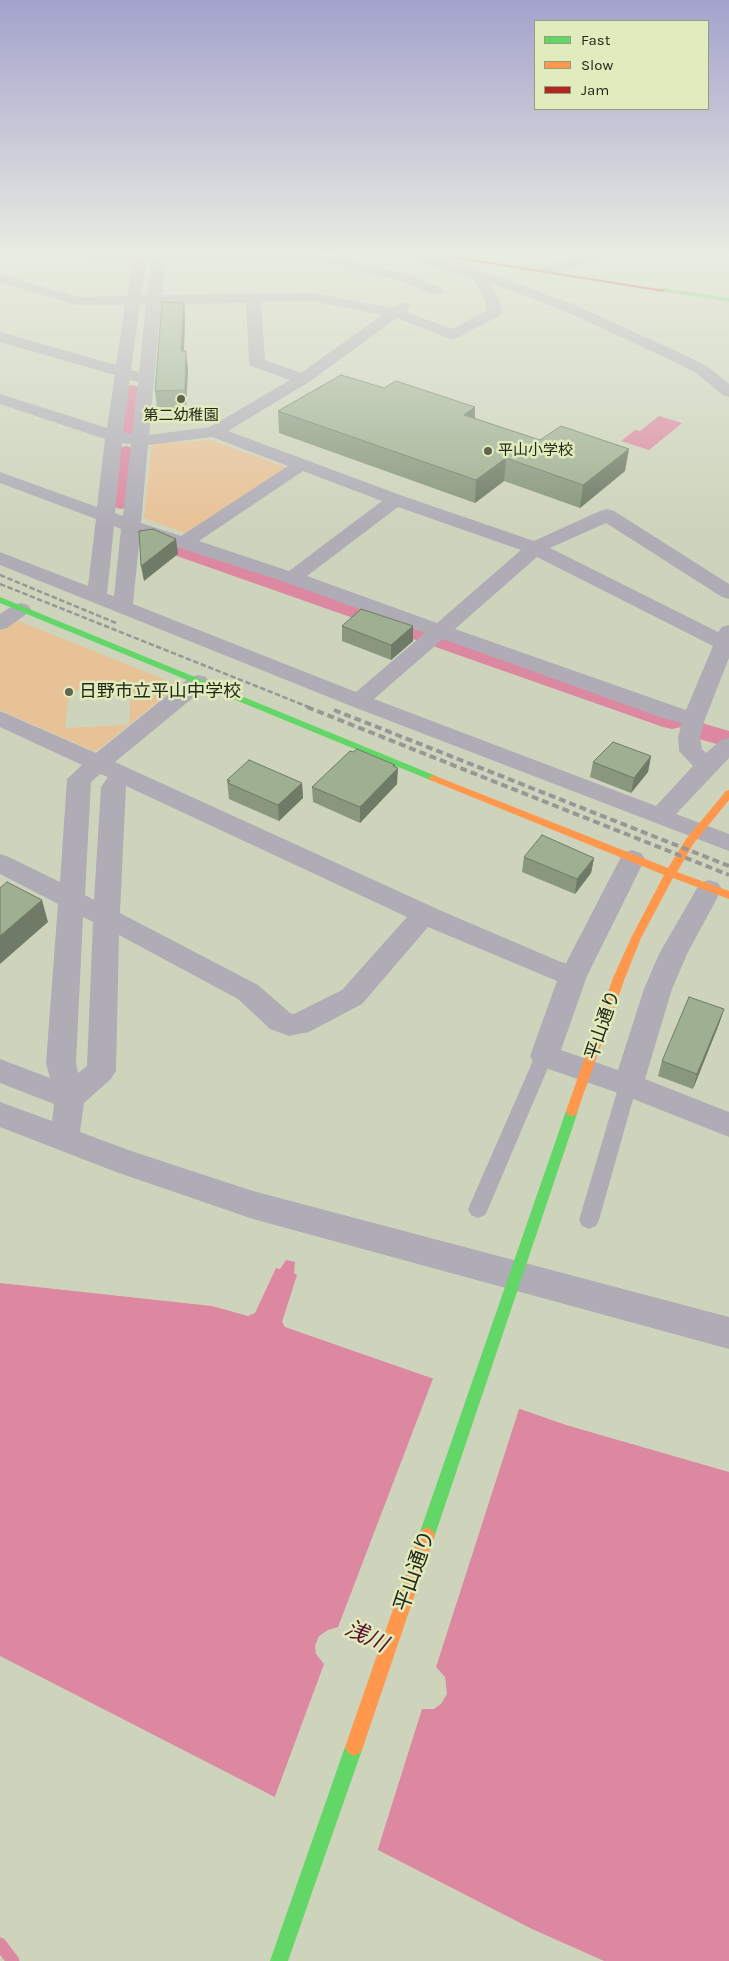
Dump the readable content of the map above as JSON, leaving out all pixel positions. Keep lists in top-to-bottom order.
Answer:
{
  "streets": {
    "main road": ["平山通り"]
  },
  "water": ["浅川"],
  "places": ["第二幼稚園", "平山小学校", "日野市立平山中学校"],
  "legend": ["Fast", "Slow", "Jam"]
}
